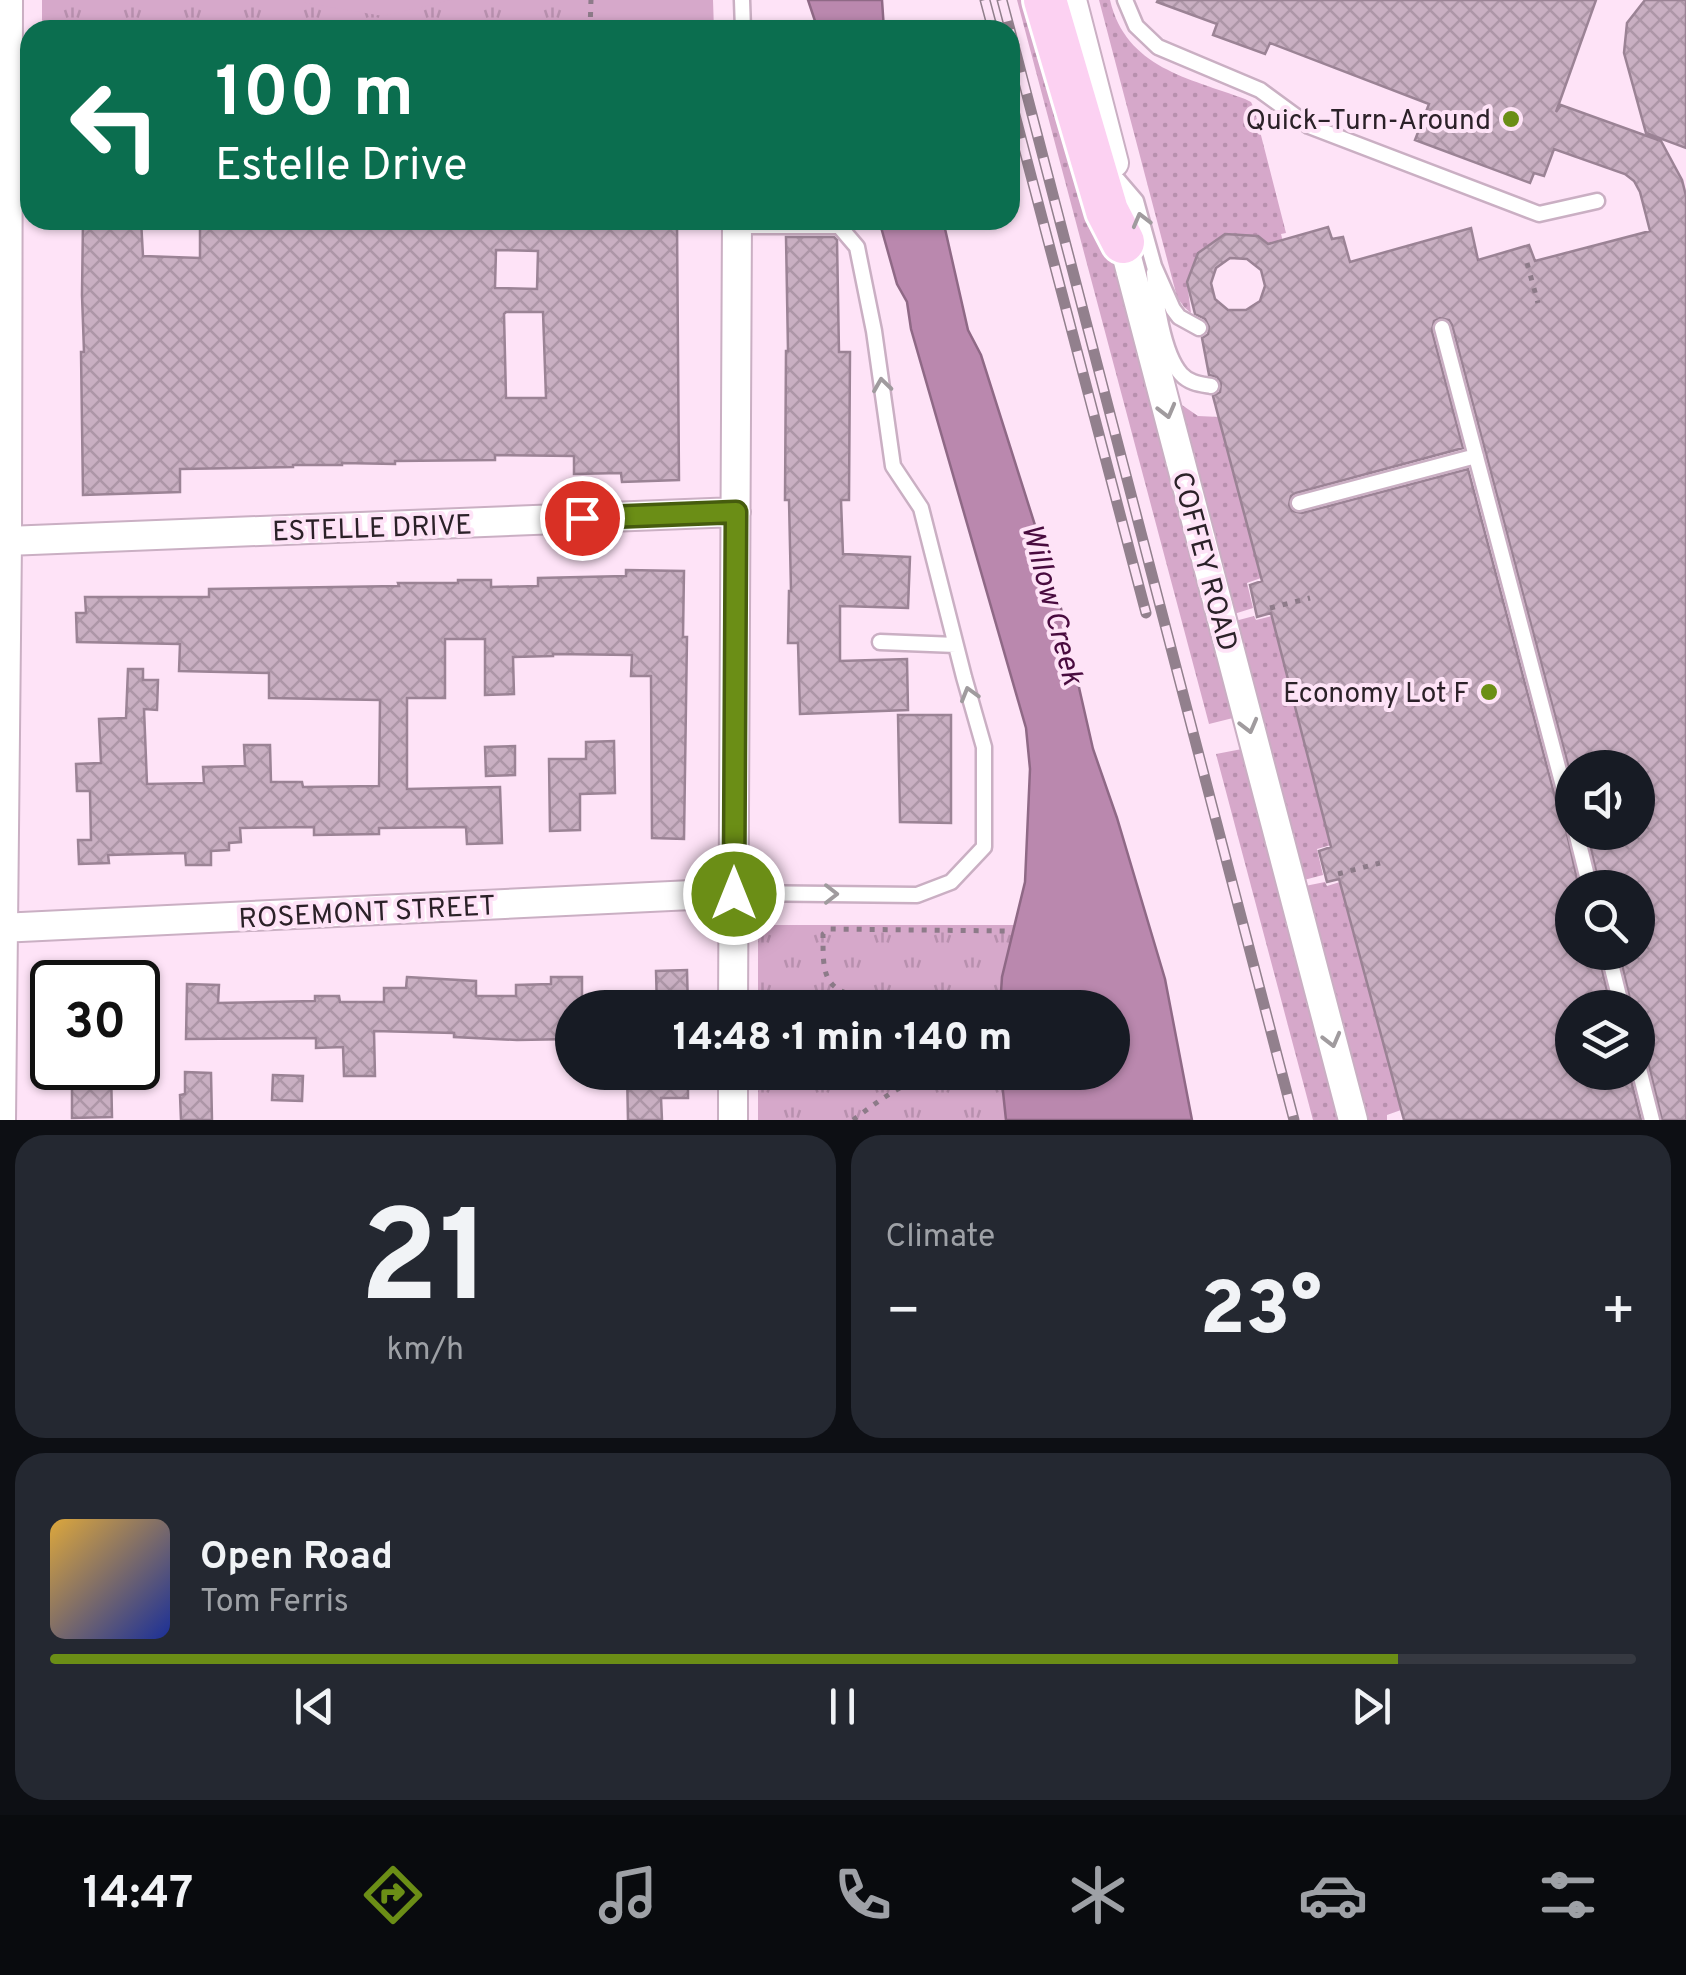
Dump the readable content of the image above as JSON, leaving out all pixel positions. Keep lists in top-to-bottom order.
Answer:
{
  "streets": {
    "street": ["ESTELLE DRIVE", "COFFEY ROAD", "ROSEMONT STREET"]
  },
  "one_way": ["COFFEY ROAD"],
  "water": ["Willow Creek"],
  "places": ["Quick–Turn-Around", "Economy Lot F"],
  "page": {
    "turn": ["100 m", "Estelle Drive"],
    "limit": "30",
    "trip": "14:48 · 1 min · 140 m",
    "tile": [
      ["21", "km/h"],
      "Climate"
    ],
    "heat": ["−", "23°", "+"],
    "song": ["Open Road", "Tom Ferris"],
    "tabs": "14:47"
  }
}
